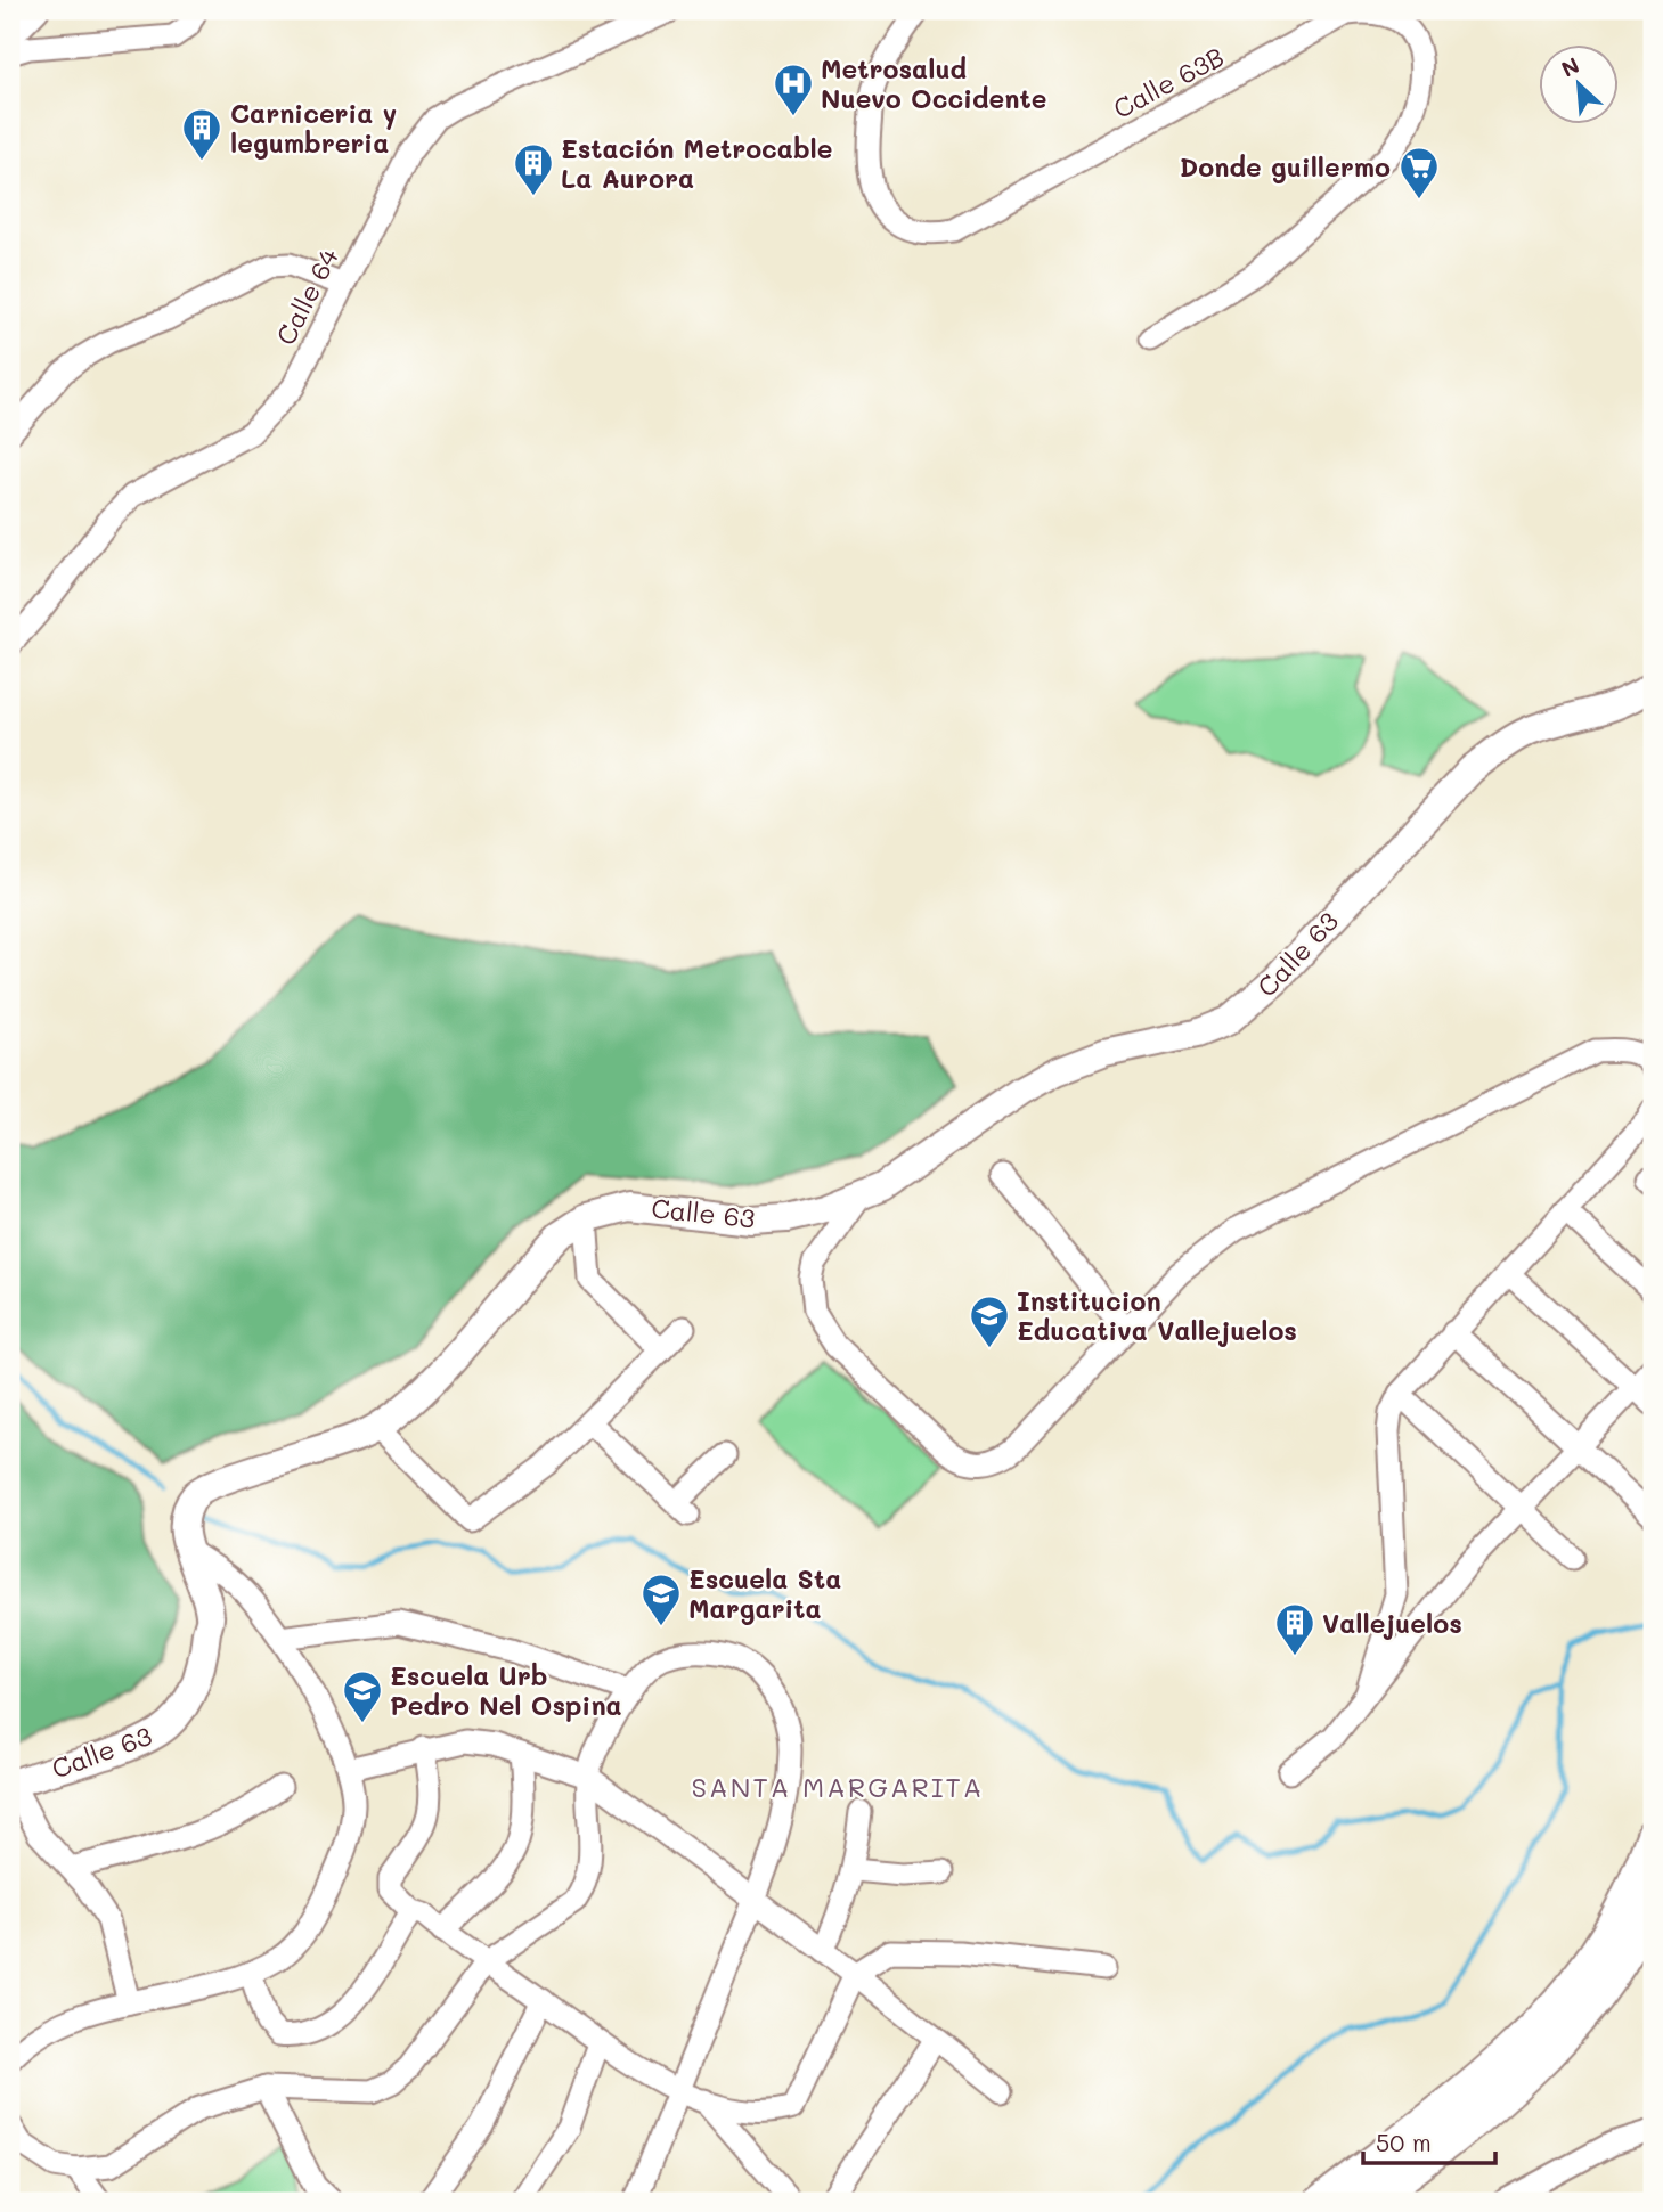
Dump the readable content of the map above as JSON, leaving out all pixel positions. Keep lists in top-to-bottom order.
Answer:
{
  "streets": {
    "main road": ["Calle 63"],
    "street": ["Calle 63B", "Calle 64"]
  },
  "districts": ["SANTA MARGARITA"],
  "places": {
    "hospital": ["Metrosalud Nuevo Occidente"],
    "building": ["Carniceria y legumbreria", "Estación Metrocable La Aurora", "Vallejuelos"],
    "supermarket": ["Donde guillermo"],
    "school or university": ["Institucion Educativa Vallejuelos", "Escuela Sta Margarita", "Escuela Urb Pedro Nel Ospina"]
  },
  "scale_bar": "50 m",
  "north": "top left"
}
